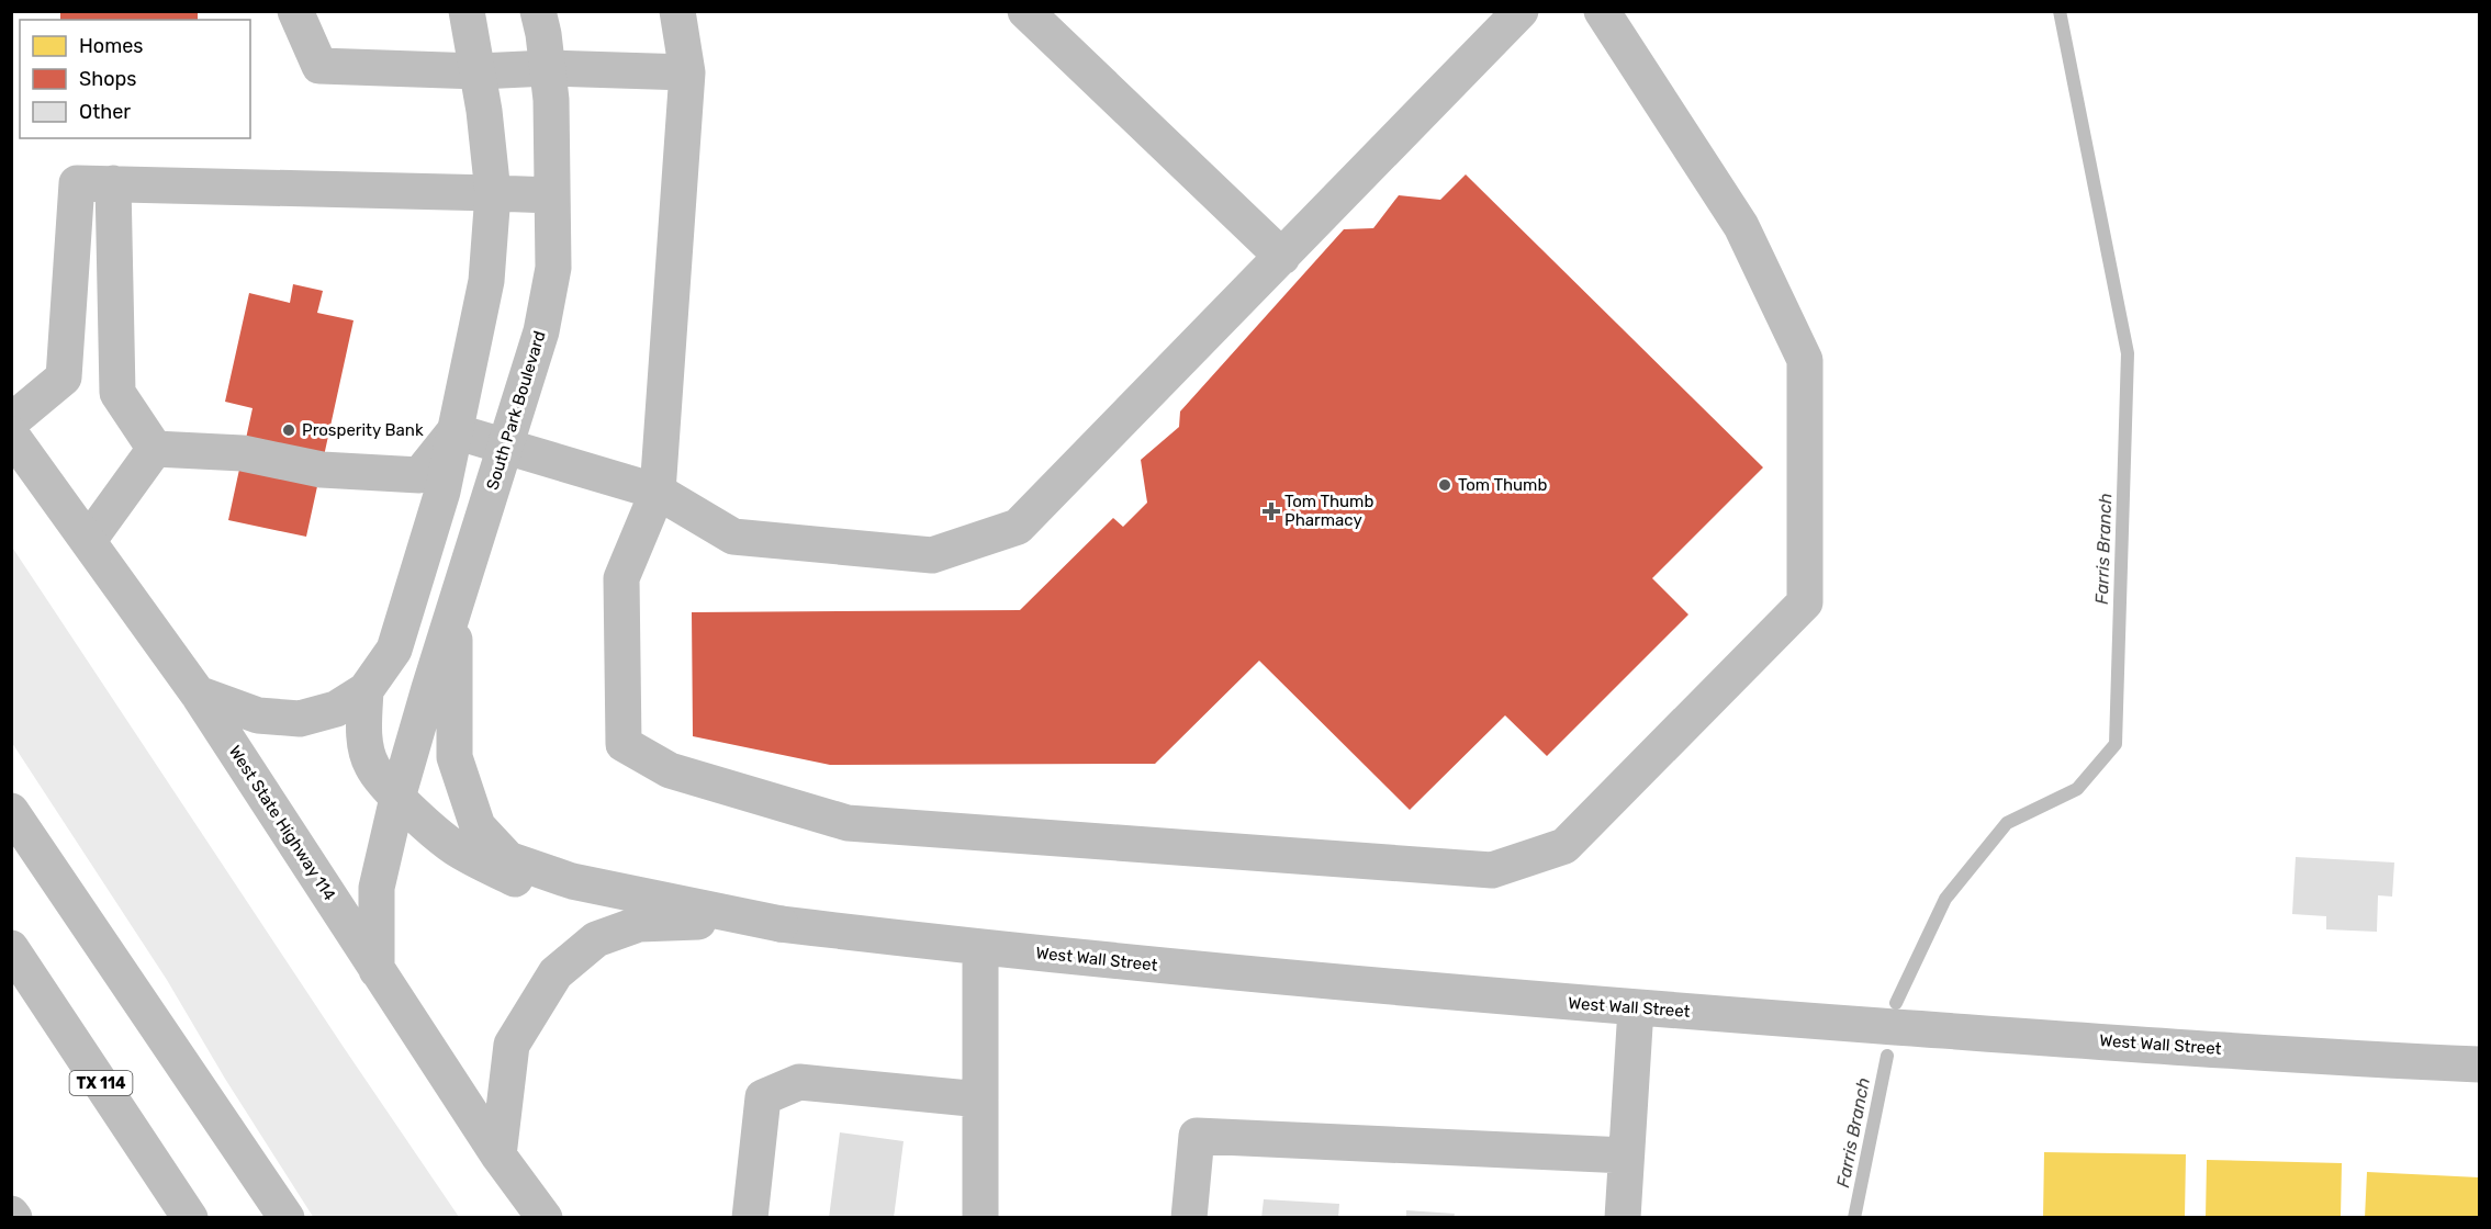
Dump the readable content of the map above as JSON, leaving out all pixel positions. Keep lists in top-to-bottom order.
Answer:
{
  "streets": {
    "main road": [
      "South Park Boulevard",
      "West State Highway 114",
      "West Wall Street",
      "TX 114"
    ]
  },
  "crossings": [
    ["South Park Boulevard", "West State Highway 114"]
  ],
  "water": ["Farris Branch"],
  "places": {
    "other": ["Prosperity Bank", "Tom Thumb"],
    "health": ["Tom Thumb Pharmacy"]
  },
  "legend": ["Homes", "Shops", "Other"]
}
